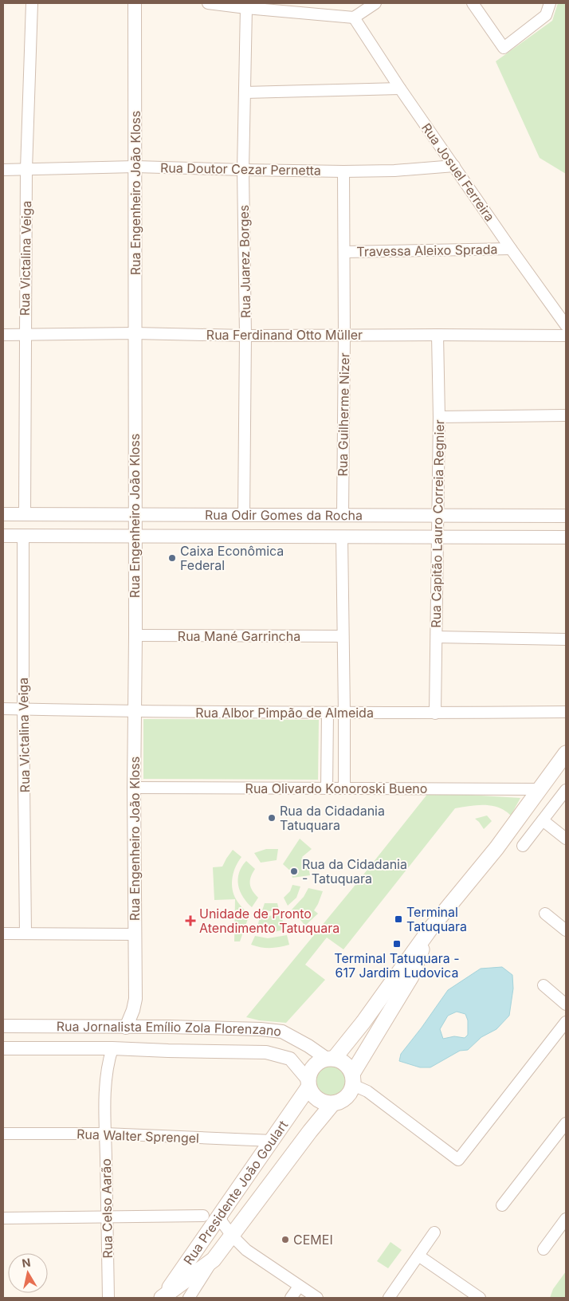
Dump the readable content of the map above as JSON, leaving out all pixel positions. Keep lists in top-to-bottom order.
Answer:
{
  "streets": {
    "main road": ["Rua Presidente João Goulart"],
    "street": [
      "Rua Doutor Cezar Pernetta",
      "Rua Josuel Ferreira",
      "Rua Engenheiro João Kloss",
      "Travessa Aleixo Sprada",
      "Rua Victalina Veiga",
      "Rua Juarez Borges",
      "Rua Ferdinand Otto Müller",
      "Rua Guilherme Nizer",
      "Rua Odir Gomes da Rocha",
      "Rua Capitão Lauro Correia Regnier",
      "Rua Mané Garrincha",
      "Rua Albor Pimpão de Almeida",
      "Rua Olivardo Konoroski Bueno",
      "Rua Jornalista Emílio Zola Florenzano",
      "Rua Walter Sprengel",
      "Rua Celso Aarão"
    ]
  },
  "crossings": [
    ["Rua Doutor Cezar Pernetta", "Rua Josuel Ferreira"],
    ["Rua Doutor Cezar Pernetta", "Rua Engenheiro João Kloss"],
    ["Rua Doutor Cezar Pernetta", "Rua Victalina Veiga"],
    ["Rua Doutor Cezar Pernetta", "Rua Juarez Borges"],
    ["Rua Doutor Cezar Pernetta", "Rua Guilherme Nizer"],
    ["Rua Josuel Ferreira", "Travessa Aleixo Sprada"],
    ["Rua Engenheiro João Kloss", "Rua Ferdinand Otto Müller"],
    ["Rua Engenheiro João Kloss", "Rua Odir Gomes da Rocha"],
    ["Rua Engenheiro João Kloss", "Rua Mané Garrincha"],
    ["Rua Engenheiro João Kloss", "Rua Albor Pimpão de Almeida"],
    ["Rua Engenheiro João Kloss", "Rua Olivardo Konoroski Bueno"],
    ["Rua Engenheiro João Kloss", "Rua Jornalista Emílio Zola Florenzano"],
    ["Travessa Aleixo Sprada", "Rua Guilherme Nizer"],
    ["Rua Victalina Veiga", "Rua Ferdinand Otto Müller"],
    ["Rua Victalina Veiga", "Rua Odir Gomes da Rocha"],
    ["Rua Victalina Veiga", "Rua Albor Pimpão de Almeida"],
    ["Rua Juarez Borges", "Rua Ferdinand Otto Müller"],
    ["Rua Juarez Borges", "Rua Odir Gomes da Rocha"],
    ["Rua Ferdinand Otto Müller", "Rua Guilherme Nizer"],
    ["Rua Ferdinand Otto Müller", "Rua Capitão Lauro Correia Regnier"],
    ["Rua Guilherme Nizer", "Rua Odir Gomes da Rocha"],
    ["Rua Odir Gomes da Rocha", "Rua Capitão Lauro Correia Regnier"],
    ["Rua Capitão Lauro Correia Regnier", "Rua Albor Pimpão de Almeida"],
    ["Rua Olivardo Konoroski Bueno", "Rua Presidente João Goulart"],
    ["Rua Jornalista Emílio Zola Florenzano", "Rua Presidente João Goulart"],
    ["Rua Jornalista Emílio Zola Florenzano", "Rua Celso Aarão"],
    ["Rua Walter Sprengel", "Rua Presidente João Goulart"],
    ["Rua Walter Sprengel", "Rua Celso Aarão"]
  ],
  "places": {
    "other": [
      "Caixa Econômica Federal",
      "Rua da Cidadania Tatuquara",
      "Rua da Cidadania - Tatuquara",
      "CEMEI"
    ],
    "transit": ["Terminal Tatuquara", "Terminal Tatuquara - 617 Jardim Ludovica"],
    "health": ["Unidade de Pronto Atendimento Tatuquara"]
  },
  "north": "top"
}
